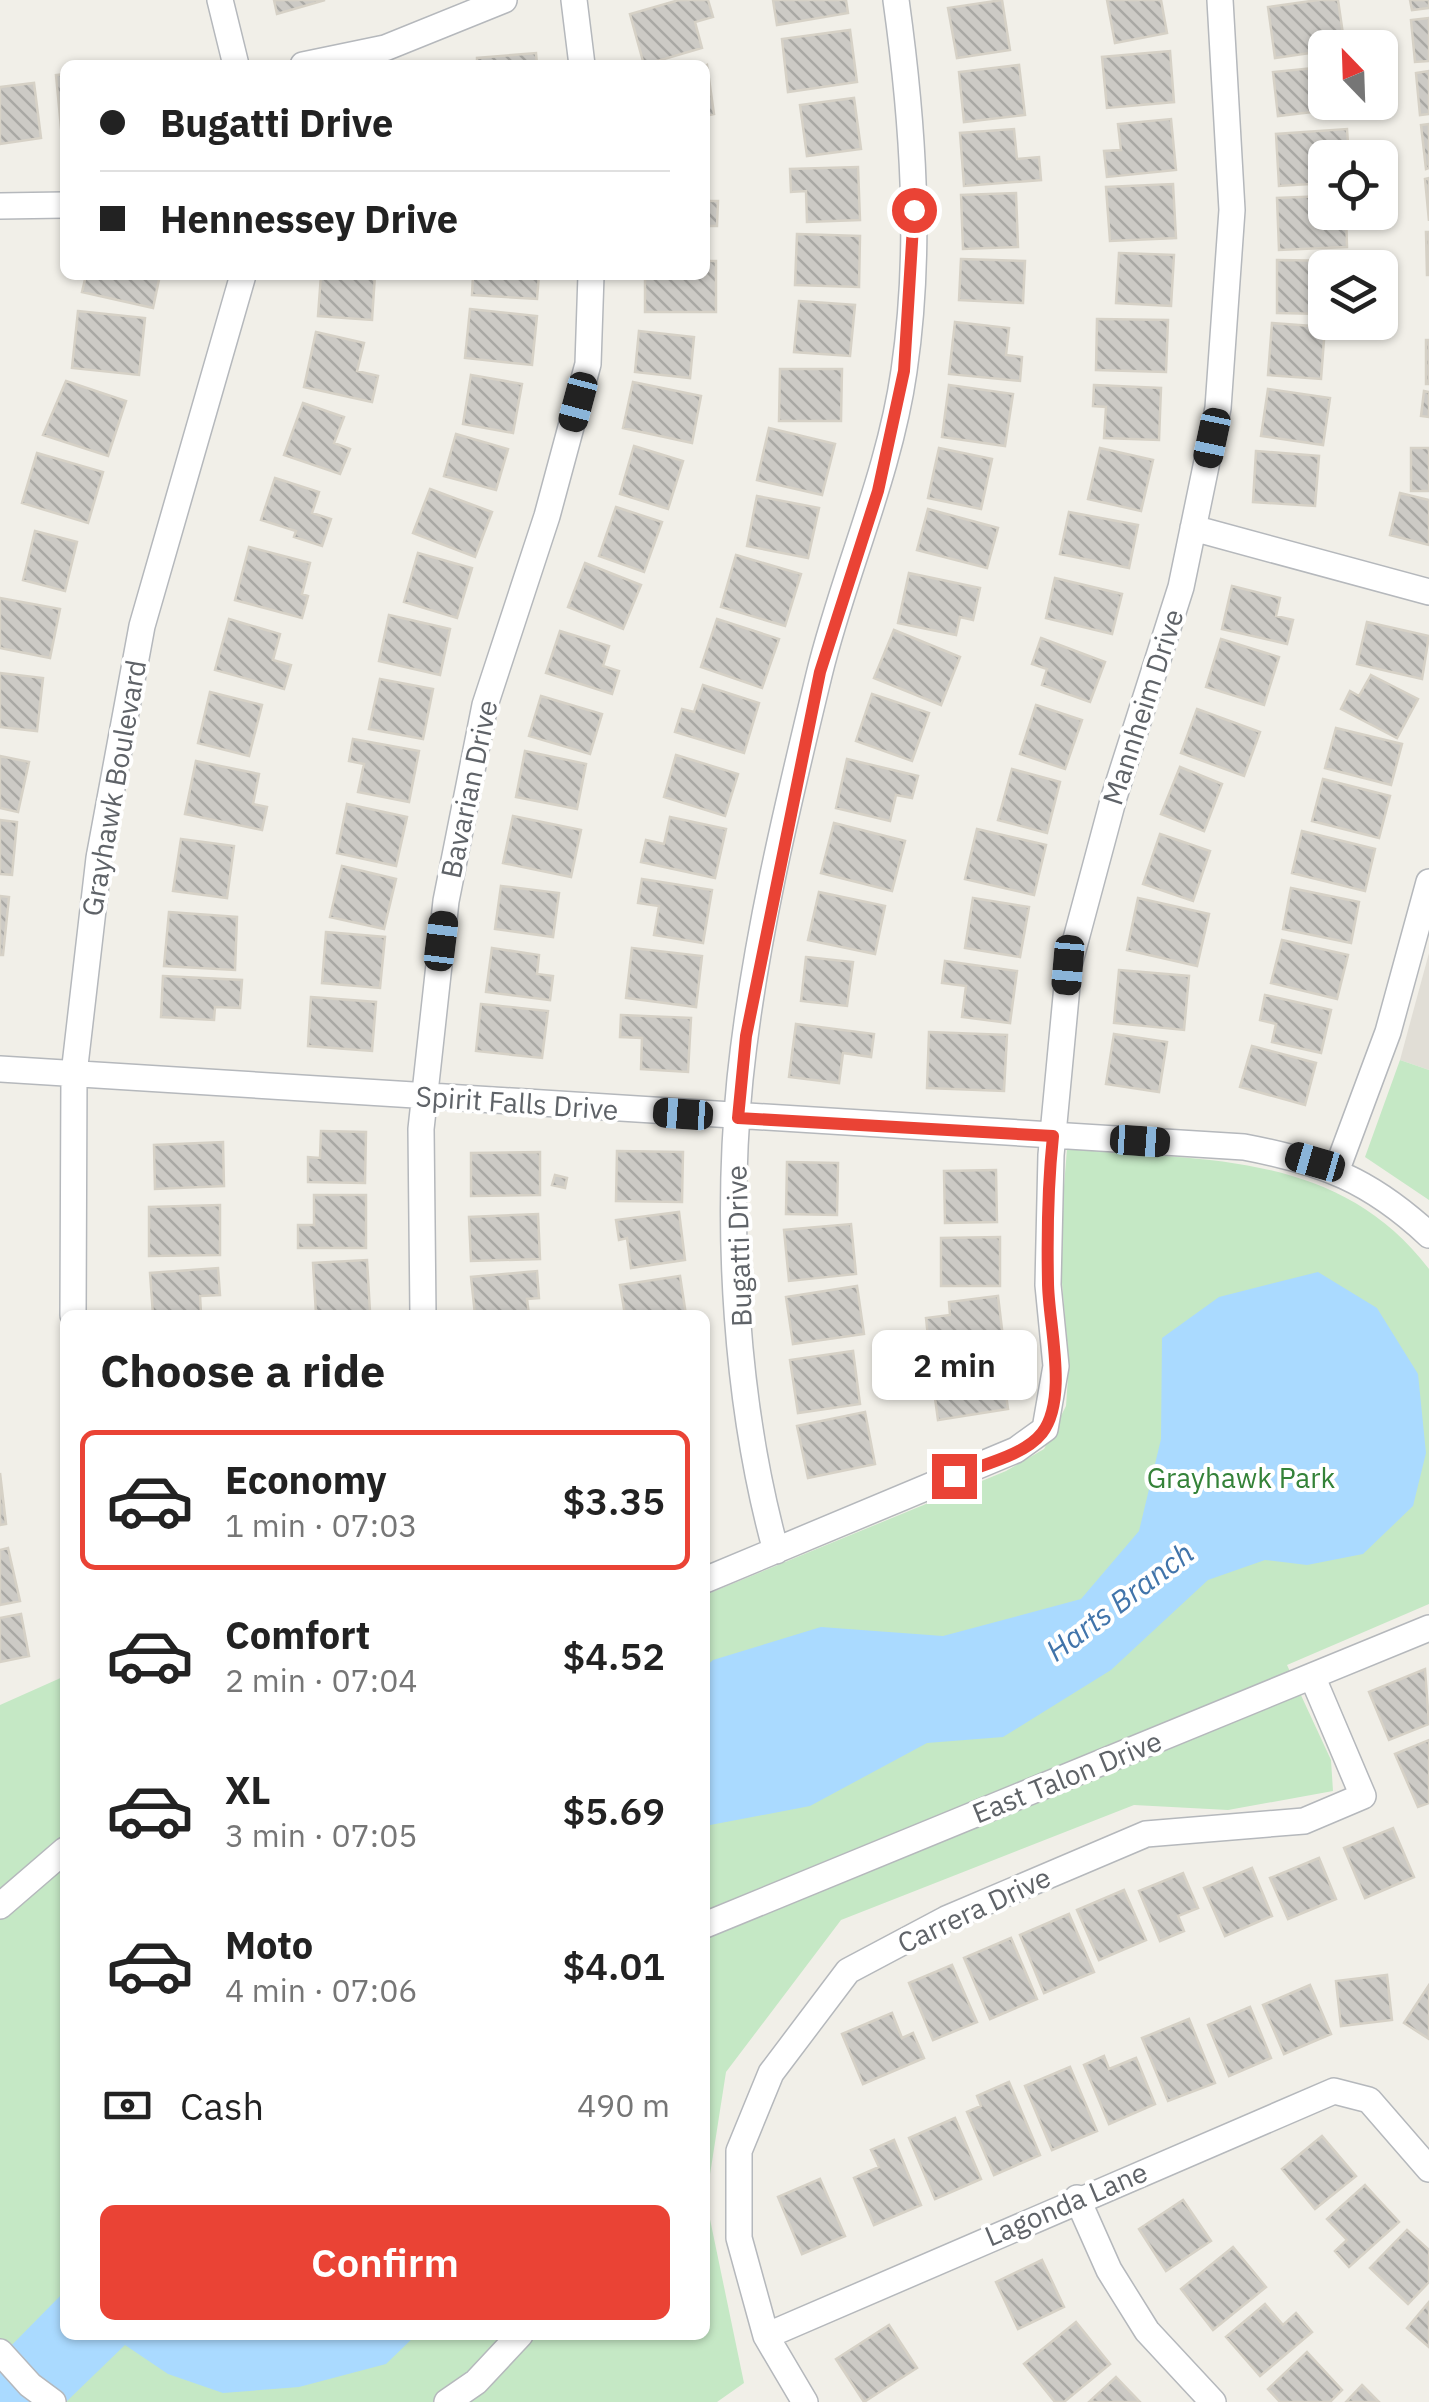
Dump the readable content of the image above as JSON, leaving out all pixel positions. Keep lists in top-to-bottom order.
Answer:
{
  "streets": {
    "street": [
      "Mannheim Drive",
      "Grayhawk Boulevard",
      "Bavarian Drive",
      "Spirit Falls Drive",
      "Bugatti Drive",
      "East Talon Drive",
      "Carrera Drive",
      "Lagonda Lane"
    ]
  },
  "crossings": [
    ["Mannheim Drive", "Spirit Falls Drive"],
    ["Mannheim Drive", "Bugatti Drive"],
    ["Grayhawk Boulevard", "Spirit Falls Drive"],
    ["Bavarian Drive", "Spirit Falls Drive"],
    ["Spirit Falls Drive", "Bugatti Drive"],
    ["East Talon Drive", "Carrera Drive"],
    ["Carrera Drive", "Lagonda Lane"]
  ],
  "water": ["Harts Branch"],
  "parks": ["Grayhawk Park"],
  "north": "top left",
  "page": {
    "banner": ["Bugatti Drive", "Hennessey Drive"],
    "heading": "Choose a ride",
    "bubble": "2 min",
    "list": [
      {
        "name": "Economy",
        "note": "1 min · 07:03",
        "value": "$3.35"
      },
      {
        "name": "Comfort",
        "note": "2 min · 07:04",
        "value": "$4.52"
      },
      {
        "name": "XL",
        "note": "3 min · 07:05",
        "value": "$5.69"
      },
      {
        "name": "Moto",
        "note": "4 min · 07:06",
        "value": "$4.01"
      }
    ],
    "pay": ["Cash", "490 m"],
    "buttons": "Confirm"
  }
}
